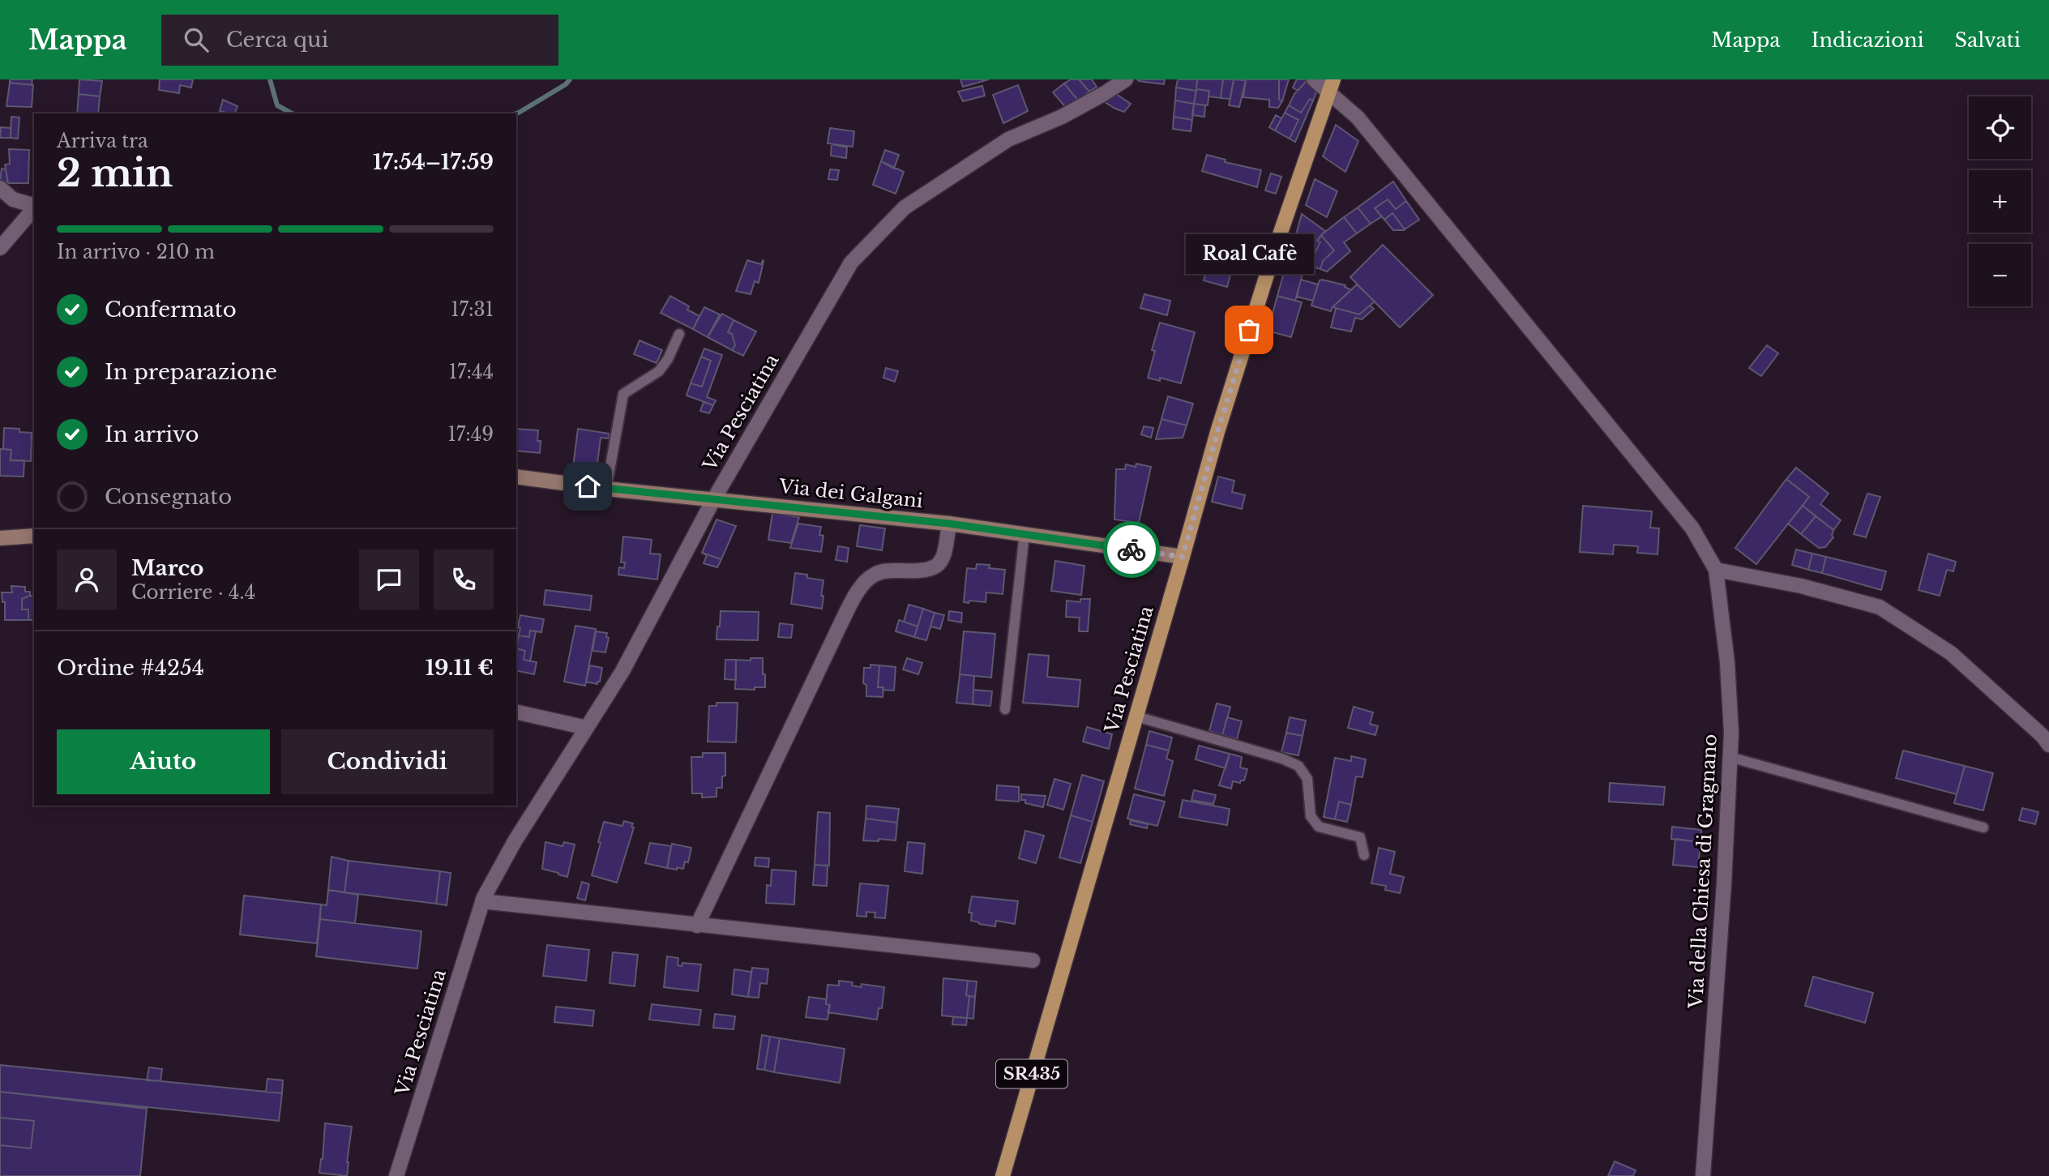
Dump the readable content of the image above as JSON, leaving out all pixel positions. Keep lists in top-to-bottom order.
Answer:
{
  "streets": {
    "main road": ["Via Pesciatina", "SR435"],
    "street": ["Via dei Galgani", "Via della Chiesa di Gragnano"]
  },
  "crossings": [
    ["Via Pesciatina", "Via dei Galgani"]
  ],
  "places": ["Roal Cafè"],
  "page": {
    "header": "Mappa",
    "search": "Cerca qui",
    "nav": ["Mappa", "Indicazioni", "Salvati"],
    "map_buttons": ["+", "−"],
    "heading": ["2 min", "Arriva tra", "17:54–17:59"],
    "panel": [
      "Marco",
      "Corriere · 4.4",
      "Ordine #4254",
      "19.11 €"
    ],
    "bar": "In arrivo · 210 m",
    "bubble": "Roal Cafè",
    "list": [
      ["Confermato", "17:31"],
      ["In preparazione", "17:44"],
      ["In arrivo", "17:49"],
      "Consegnato"
    ],
    "buttons": ["Aiuto", "Condividi"]
  }
}
